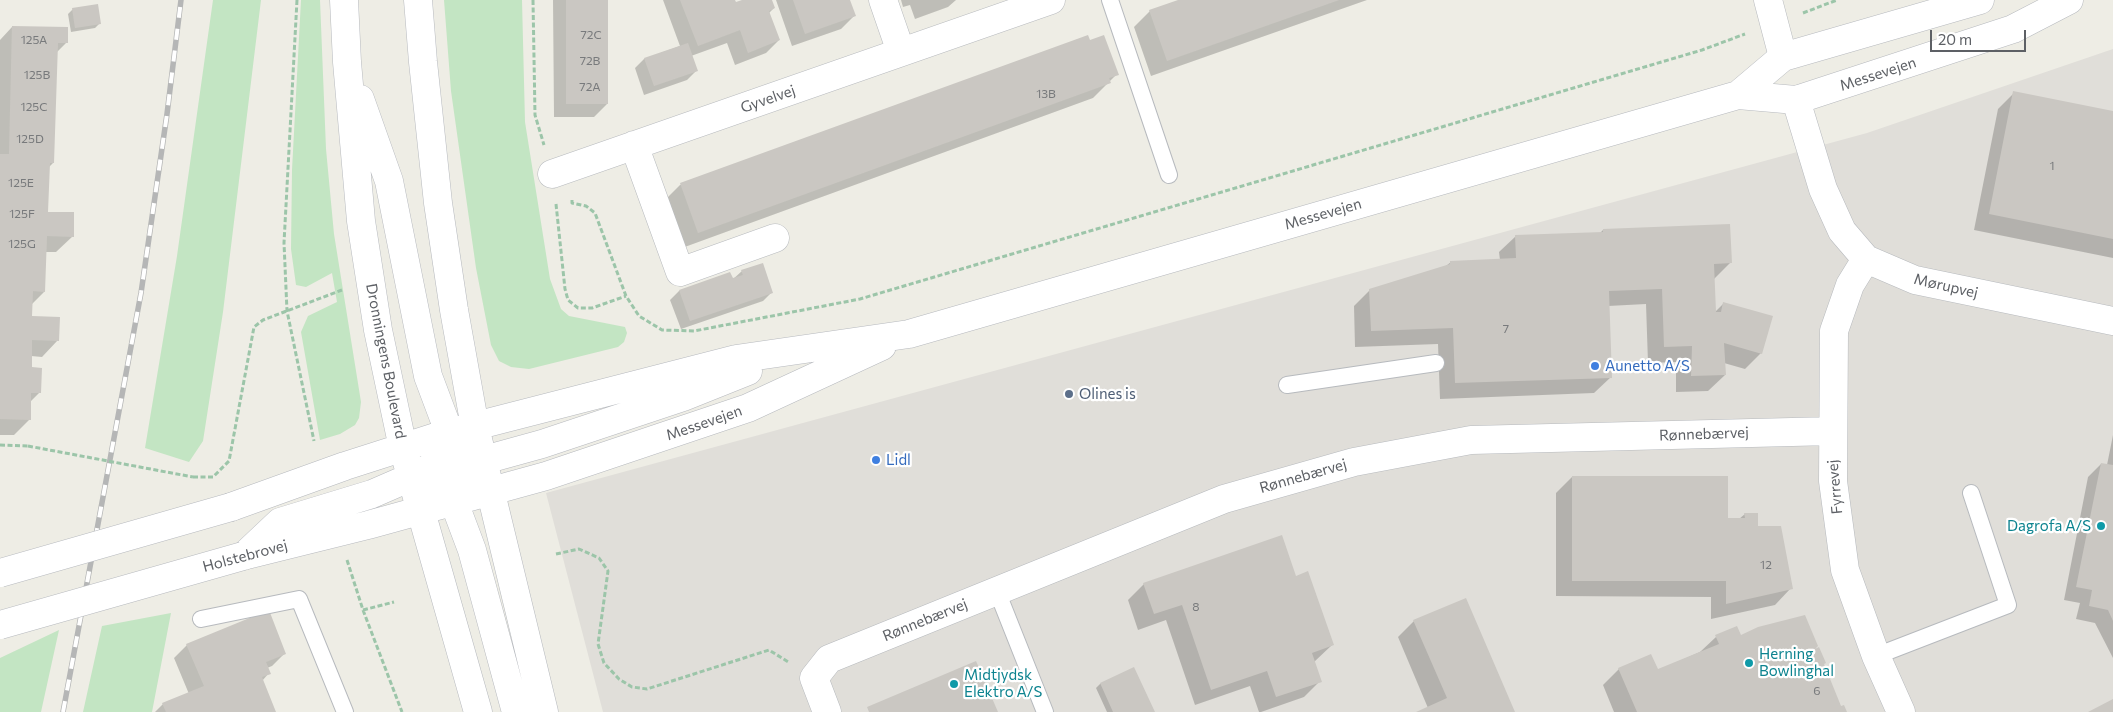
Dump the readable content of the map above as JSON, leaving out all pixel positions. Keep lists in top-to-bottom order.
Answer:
{
  "streets": {
    "main road": [
      "Messevejen",
      "Gyvelvej",
      "Mørupvej",
      "Dronningens Boulevard",
      "Rønnebærvej",
      "Fyrrevej",
      "Holstebrovej"
    ]
  },
  "crossings": [
    ["Messevejen", "Mørupvej"],
    ["Messevejen", "Holstebrovej"],
    ["Mørupvej", "Fyrrevej"],
    ["Dronningens Boulevard", "Holstebrovej"],
    ["Rønnebærvej", "Fyrrevej"]
  ],
  "places": [
    "Aunetto A/S",
    "Olines is",
    "Lidl",
    "Dagrofa A/S",
    "Herning Bowlinghal",
    "Midtjydsk Elektro A/S"
  ],
  "house_numbers": [
    "72C",
    "125A",
    "72B",
    "125B",
    "72A",
    "13B",
    "125C",
    "125D",
    "1",
    "125E",
    "125F",
    "125G",
    "7",
    "12",
    "8",
    "6"
  ],
  "scale_bar": "20 m"
}
